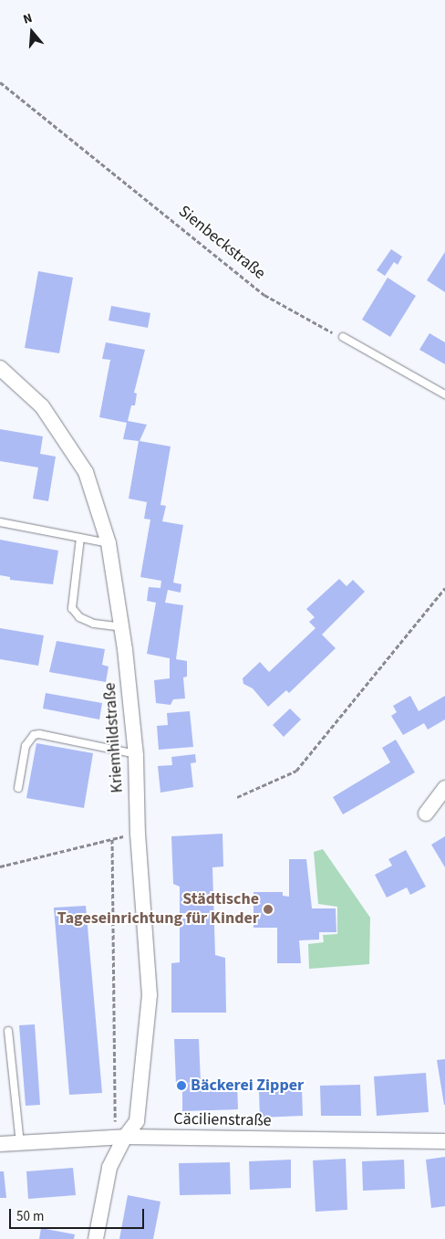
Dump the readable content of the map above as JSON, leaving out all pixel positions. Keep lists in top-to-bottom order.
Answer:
{
  "streets": {
    "street": ["Kriemhildstraße", "Cäcilienstraße"],
    "path": ["Sienbeckstraße"]
  },
  "crossings": [
    ["Kriemhildstraße", "Cäcilienstraße"]
  ],
  "places": ["Städtische Tageseinrichtung für Kinder", "Bäckerei Zipper"],
  "scale_bar": "50 m",
  "north": "top"
}
